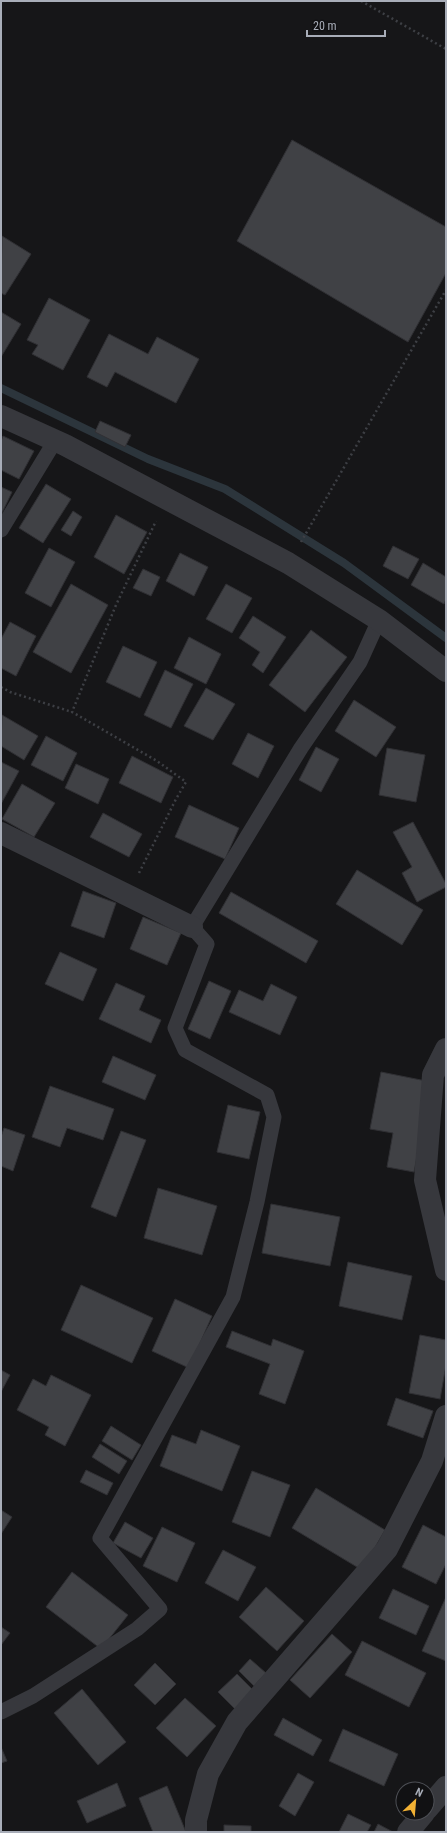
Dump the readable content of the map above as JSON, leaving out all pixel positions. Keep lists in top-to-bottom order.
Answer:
{
  "scale_bar": "20 m",
  "north": "top right"
}
